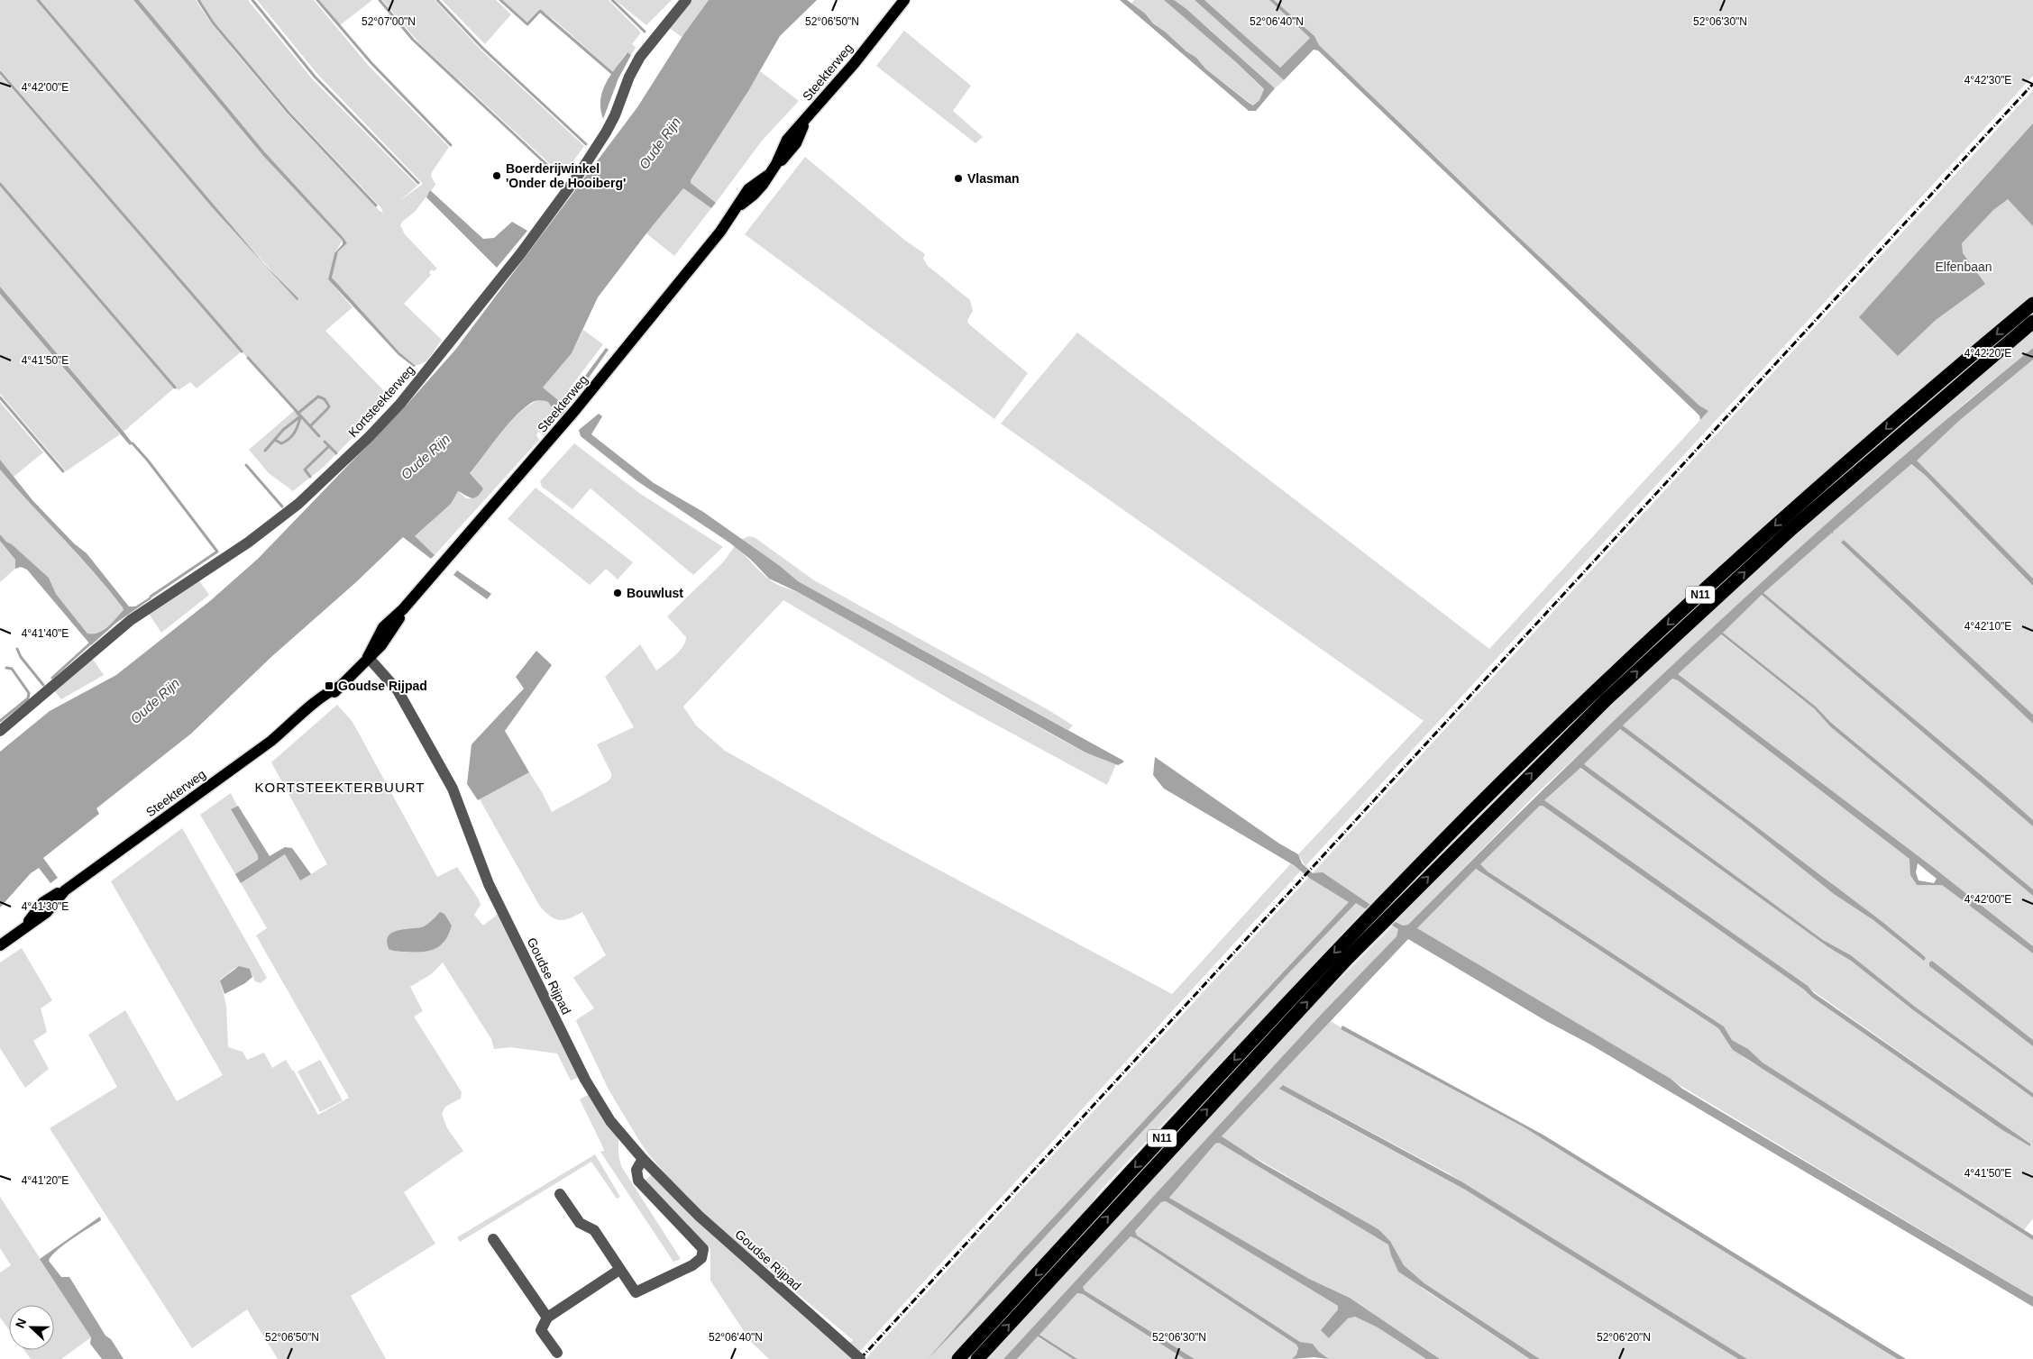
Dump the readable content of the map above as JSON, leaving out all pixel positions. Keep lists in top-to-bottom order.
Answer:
{
  "streets": {
    "highway": ["N11"],
    "main road": ["Steekterweg"],
    "street": ["Kortsteekterweg", "Goudse Rijpad"]
  },
  "crossings": [
    ["Steekterweg", "Goudse Rijpad"]
  ],
  "districts": ["KORTSTEEKTERBUURT"],
  "water": ["Oude Rijn"],
  "parks": ["Elfenbaan"],
  "places": {
    "other": ["Boerderijwinkel 'Onder de Hooiberg'", "Vlasman", "Bouwlust"],
    "transit": ["Goudse Rijpad"]
  },
  "north": "left",
  "coordinates": [
    "52°07'00\"N",
    "52°06'50\"N",
    "52°06'40\"N",
    "52°06'30\"N",
    "4°42'30\"E",
    "4°42'00\"E",
    "4°42'20\"E",
    "4°41'50\"E",
    "4°42'10\"E",
    "4°41'40\"E",
    "4°41'30\"E",
    "4°41'20\"E",
    "52°06'20\"N"
  ]
}
